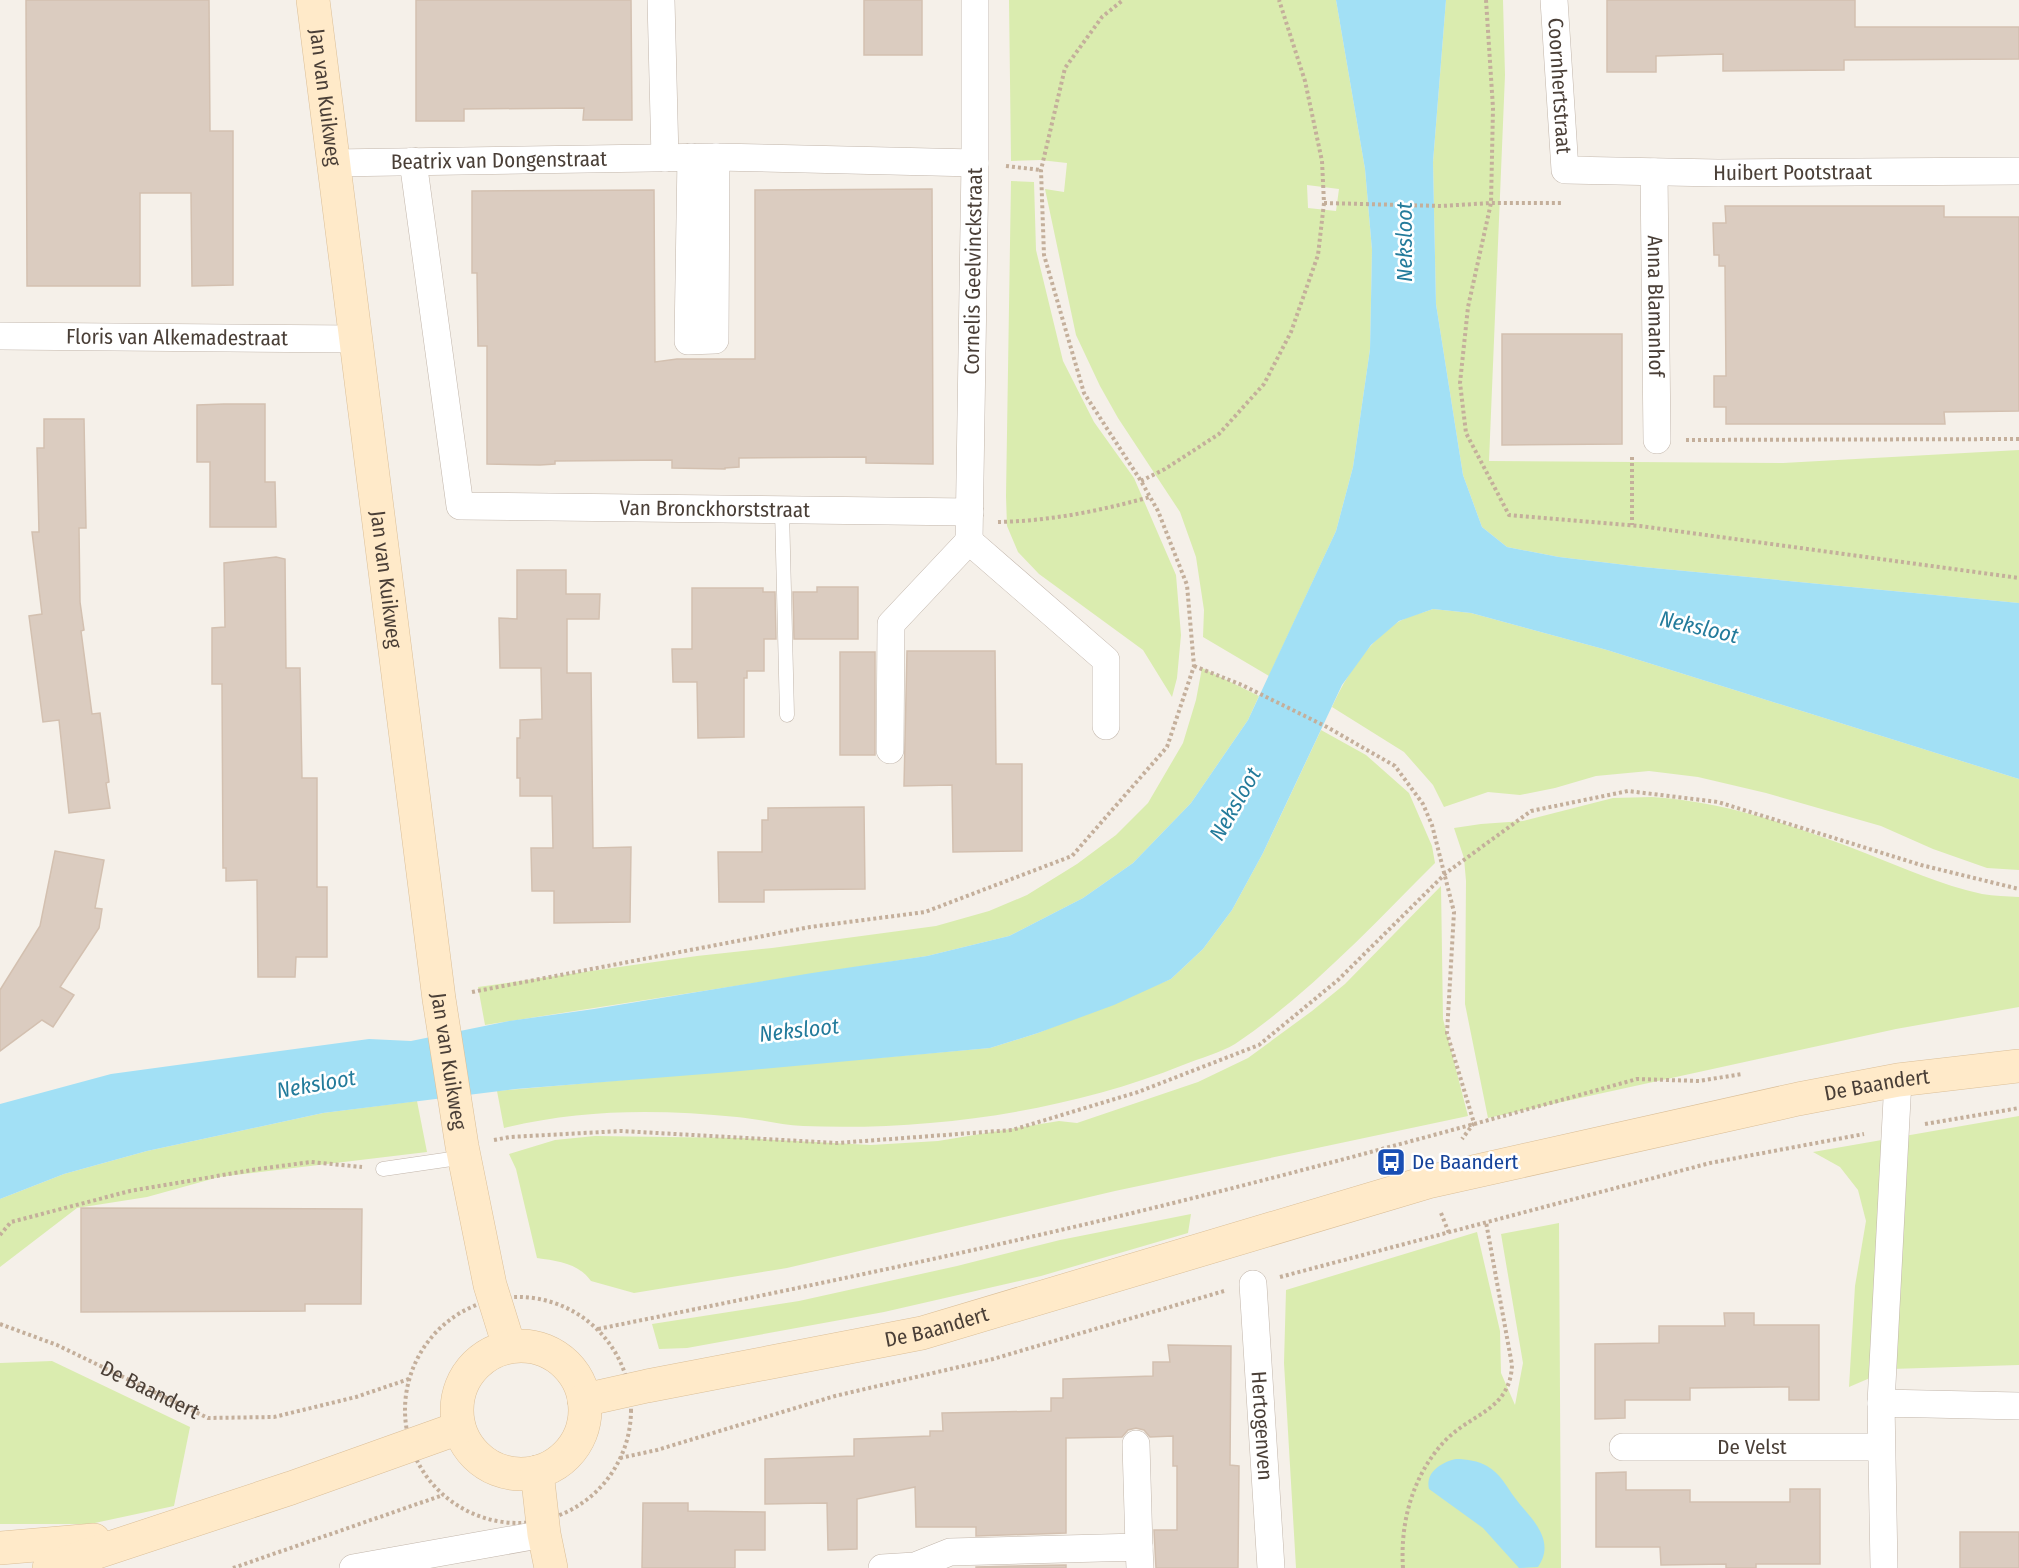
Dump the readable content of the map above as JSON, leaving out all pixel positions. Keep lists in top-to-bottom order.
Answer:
{
  "streets": {
    "main road": ["Jan van Kuikweg", "De Baandert"],
    "street": [
      "Coornhertstraat",
      "Beatrix van Dongenstraat",
      "Huibert Pootstraat",
      "Cornelis Geelvinckstraat",
      "Anna Blamanhof",
      "Floris van Alkemadestraat",
      "Van Bronckhorststraat",
      "Hertogenven",
      "De Velst"
    ]
  },
  "crossings": [
    ["Coornhertstraat", "Huibert Pootstraat"],
    ["Jan van Kuikweg", "Beatrix van Dongenstraat"],
    ["Jan van Kuikweg", "Floris van Alkemadestraat"],
    ["Jan van Kuikweg", "De Baandert"],
    ["Beatrix van Dongenstraat", "Cornelis Geelvinckstraat"],
    ["Beatrix van Dongenstraat", "Van Bronckhorststraat"],
    ["Huibert Pootstraat", "Anna Blamanhof"],
    ["Cornelis Geelvinckstraat", "Van Bronckhorststraat"],
    ["De Baandert", "Hertogenven"]
  ],
  "water": ["Neksloot"],
  "places": {
    "bus stop": ["De Baandert"]
  }
}
